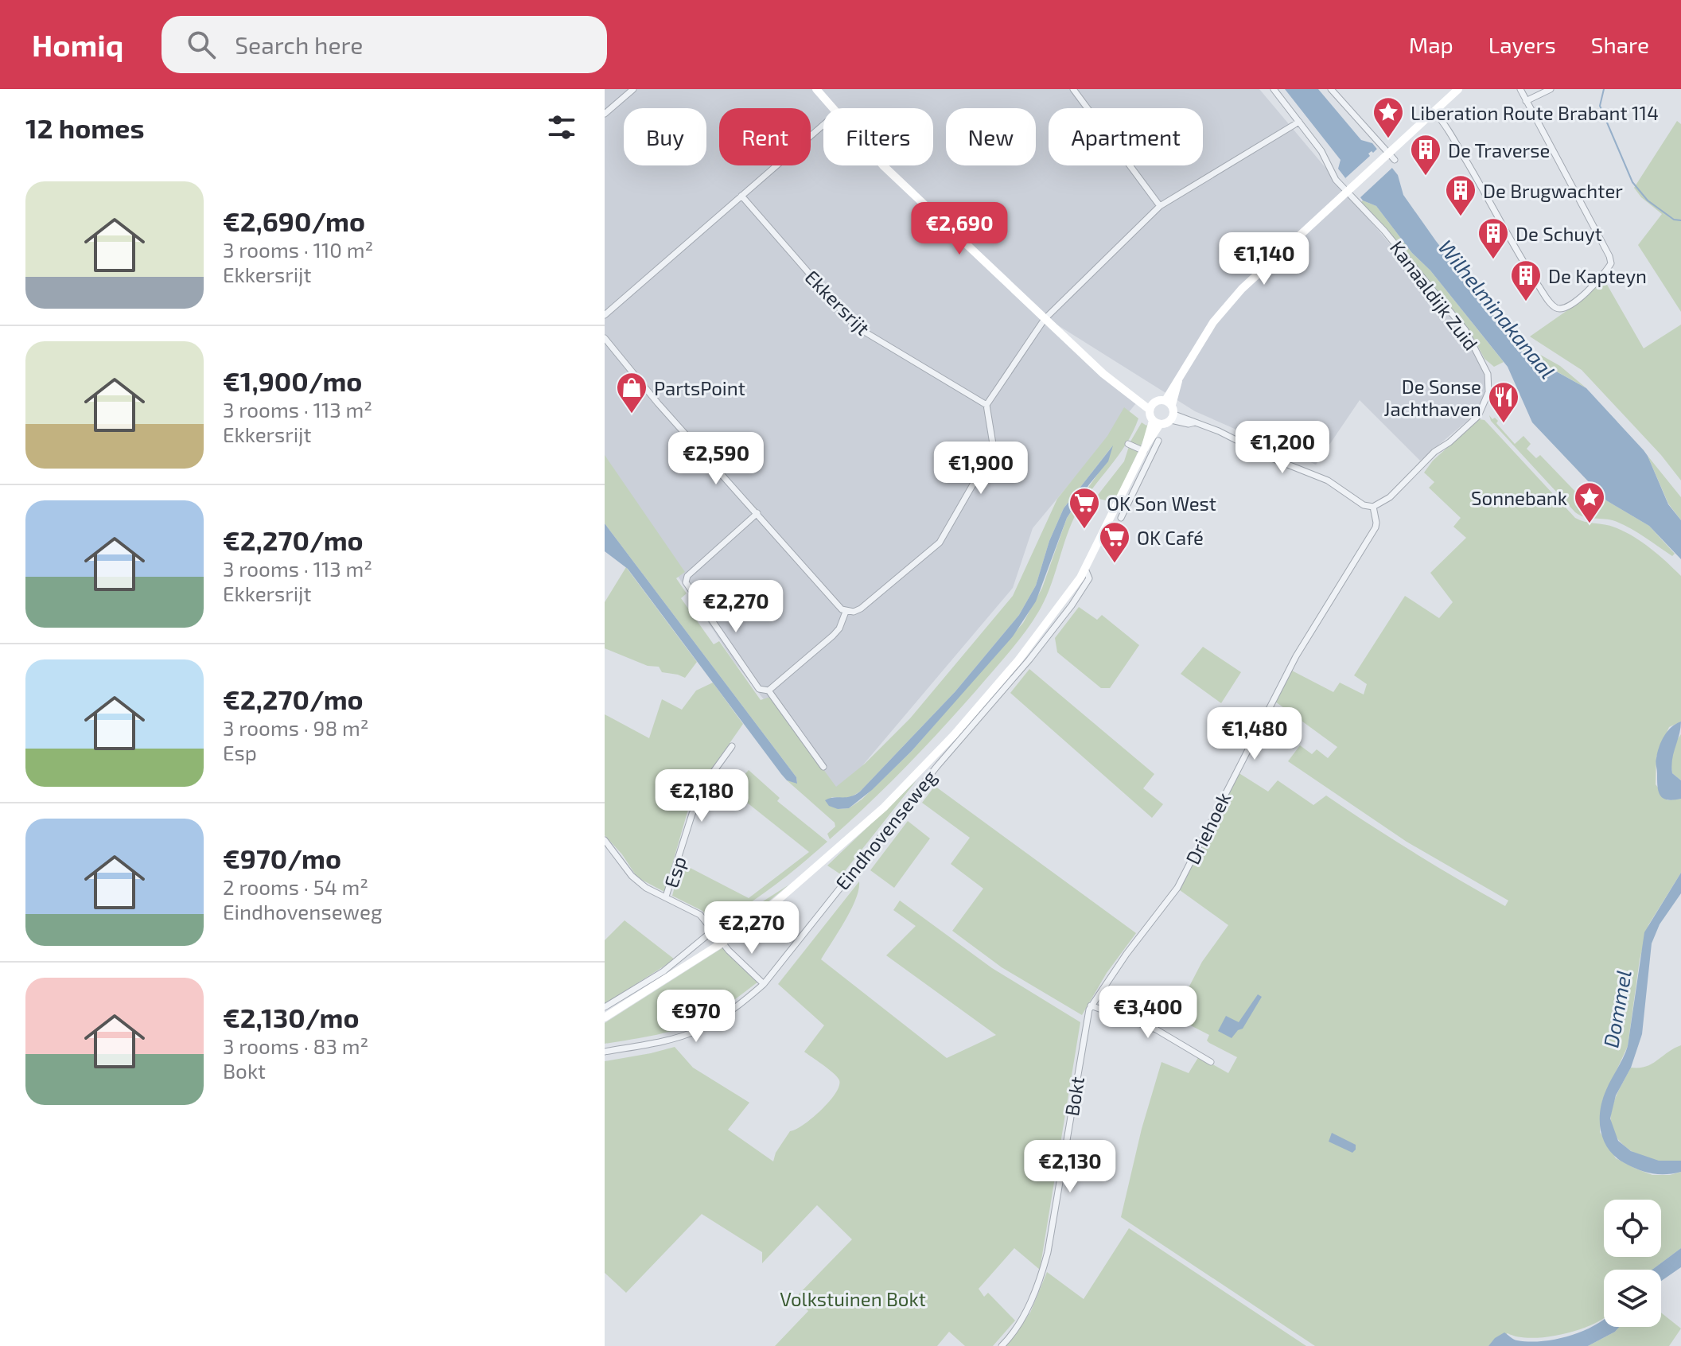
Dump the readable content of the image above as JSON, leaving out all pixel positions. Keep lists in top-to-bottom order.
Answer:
{
  "streets": {
    "main road": ["Eindhovenseweg"],
    "street": [
      "Kanaaldijk Zuid",
      "Ekkersrijt",
      "Driehoek",
      "Esp",
      "Bokt"
    ]
  },
  "crossings": [
    ["Kanaaldijk Zuid", "Driehoek"],
    ["Driehoek", "Bokt"],
    ["Eindhovenseweg", "Esp"]
  ],
  "water": ["Wilhelminakanaal", "Dommel"],
  "parks": ["Volkstuinen Bokt"],
  "places": {
    "place": ["Liberation Route Brabant 114", "Sonnebank"],
    "building": [
      "De Traverse",
      "De Brugwachter",
      "De Schuyt",
      "De Kapteyn"
    ],
    "shop": ["PartsPoint"],
    "restaurant": ["De Sonse Jachthaven"],
    "supermarket": ["OK Son West", "OK Café"]
  },
  "page": {
    "header": "Homiq",
    "search": "Search here",
    "nav": ["Map", "Layers", "Share"],
    "heading": "12 homes",
    "chip": [
      "Buy",
      "Rent",
      "Filters",
      "New",
      "Apartment"
    ],
    "list": [
      {
        "name": "€2,690/mo",
        "note": "3 rooms · 110 m² · Ekkersrijt"
      },
      {
        "name": "€1,900/mo",
        "note": "3 rooms · 113 m² · Ekkersrijt"
      },
      {
        "name": "€2,270/mo",
        "note": "3 rooms · 113 m² · Ekkersrijt"
      },
      {
        "name": "€2,270/mo",
        "note": "3 rooms · 98 m² · Esp"
      },
      {
        "name": "€970/mo",
        "note": "2 rooms · 54 m² · Eindhovenseweg"
      },
      {
        "name": "€2,130/mo",
        "note": "3 rooms · 83 m² · Bokt"
      }
    ],
    "price": [
      "€2,690",
      "€1,140",
      "€1,200",
      "€2,590",
      "€1,900",
      "€2,270",
      "€1,480",
      "€2,180",
      "€2,270",
      "€3,400",
      "€970",
      "€2,130"
    ]
  }
}
